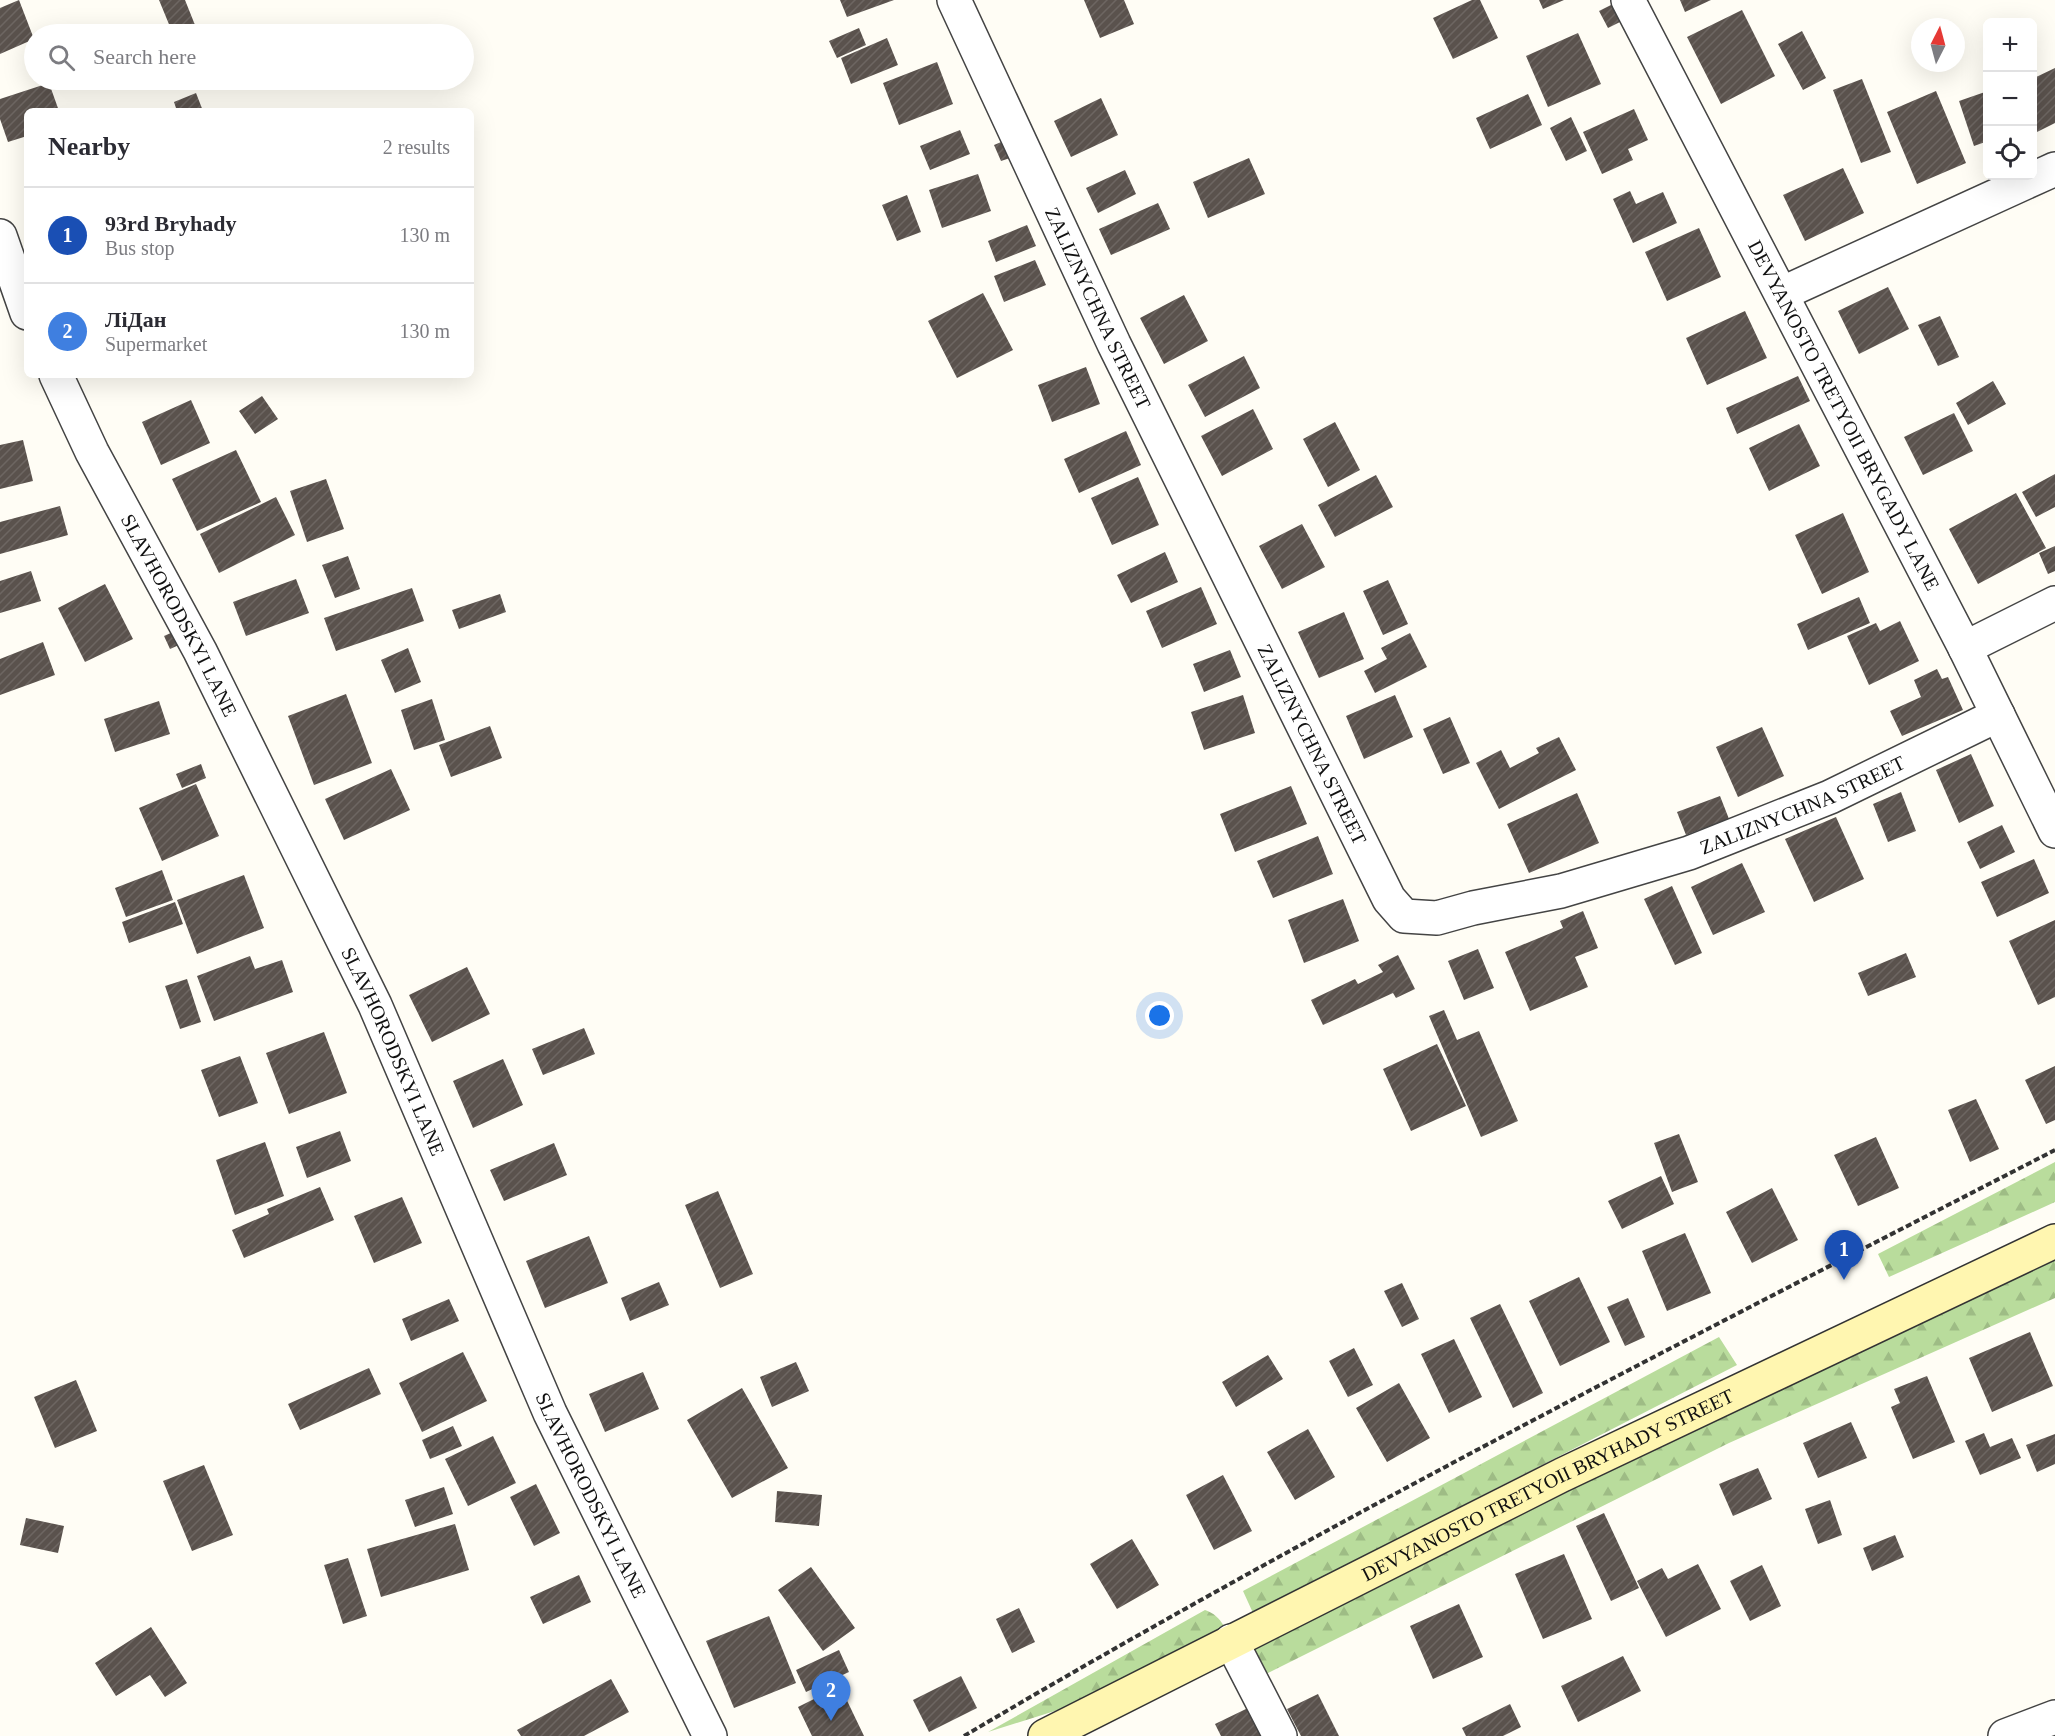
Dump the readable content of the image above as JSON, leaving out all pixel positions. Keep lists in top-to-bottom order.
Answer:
{
  "streets": {
    "main road": ["DEVYANOSTO TRETYOII BRYHADY STREET"],
    "street": ["ZALIZNYCHNA STREET", "DEVYANOSTO TRETYOII BRYGADY LANE", "SLAVHORODSKYI LANE"]
  },
  "crossings": [
    ["ZALIZNYCHNA STREET", "DEVYANOSTO TRETYOII BRYGADY LANE"]
  ],
  "north": "top",
  "page": {
    "map_buttons": ["+", "−"],
    "search": "Search here",
    "heading": ["Nearby", "2 results"],
    "list": [
      {
        "mark": "1",
        "name": "93rd Bryhady",
        "note": "Bus stop",
        "value": "130 m"
      },
      {
        "mark": "2",
        "name": "ЛіДан",
        "note": "Supermarket",
        "value": "130 m"
      }
    ],
    "pins": ["1", "2"]
  }
}
